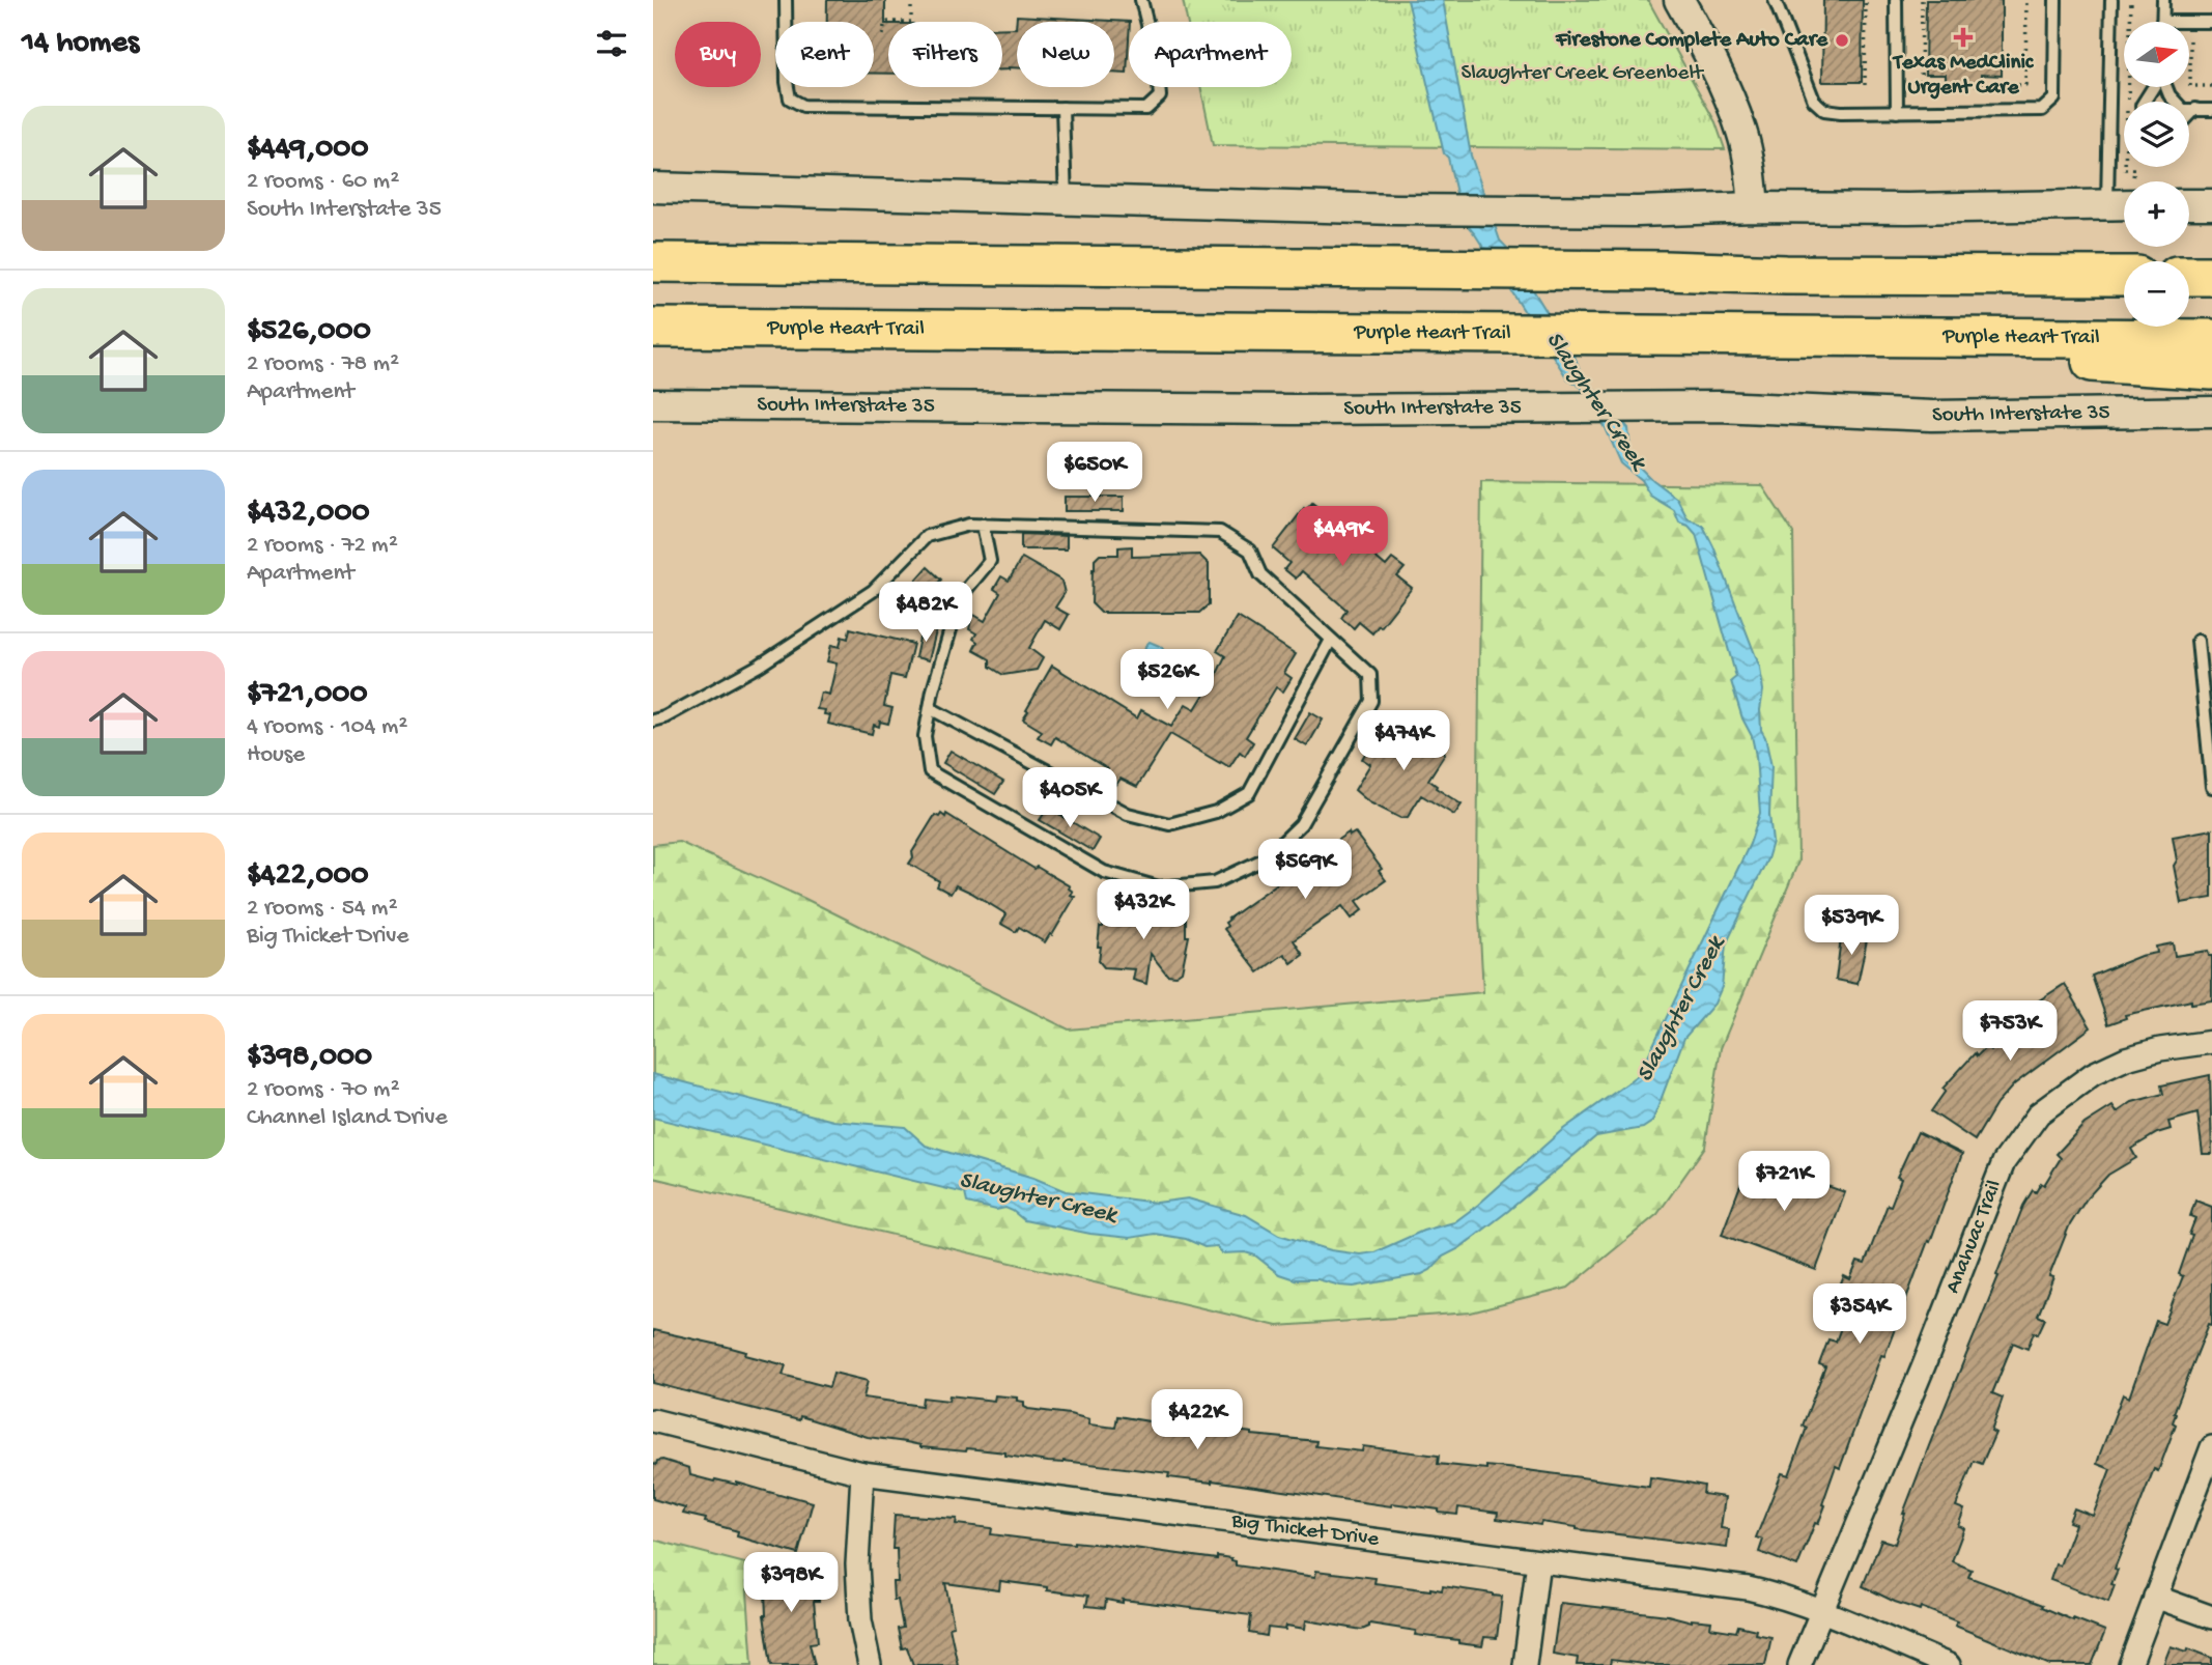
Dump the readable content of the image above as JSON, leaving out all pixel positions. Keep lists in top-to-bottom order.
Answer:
{
  "streets": {
    "highway": ["Purple Heart Trail"],
    "main road": ["South Interstate 35"],
    "street": ["Anahuac Trail", "Big Thicket Drive"]
  },
  "crossings": [
    ["Anahuac Trail", "Big Thicket Drive"]
  ],
  "water": ["Slaughter Creek"],
  "parks": ["Slaughter Creek Greenbelt"],
  "places": {
    "health": ["Texas MedClinic Urgent Care"],
    "other": ["Firestone Complete Auto Care"]
  },
  "north": "right",
  "page": {
    "heading": "14 homes",
    "map_buttons": ["+", "−"],
    "chip": [
      "Buy",
      "Rent",
      "Filters",
      "New",
      "Apartment"
    ],
    "list": [
      {
        "name": "$449,000",
        "note": "2 rooms · 60 m² · South Interstate 35"
      },
      {
        "name": "$526,000",
        "note": "2 rooms · 78 m² · Apartment"
      },
      {
        "name": "$432,000",
        "note": "2 rooms · 72 m² · Apartment"
      },
      {
        "name": "$721,000",
        "note": "4 rooms · 104 m² · House"
      },
      {
        "name": "$422,000",
        "note": "2 rooms · 54 m² · Big Thicket Drive"
      },
      {
        "name": "$398,000",
        "note": "2 rooms · 70 m² · Channel Island Drive"
      }
    ],
    "price": [
      "$650K",
      "$449K",
      "$482K",
      "$526K",
      "$474K",
      "$405K",
      "$569K",
      "$432K",
      "$539K",
      "$753K",
      "$721K",
      "$354K",
      "$422K",
      "$398K"
    ]
  }
}
